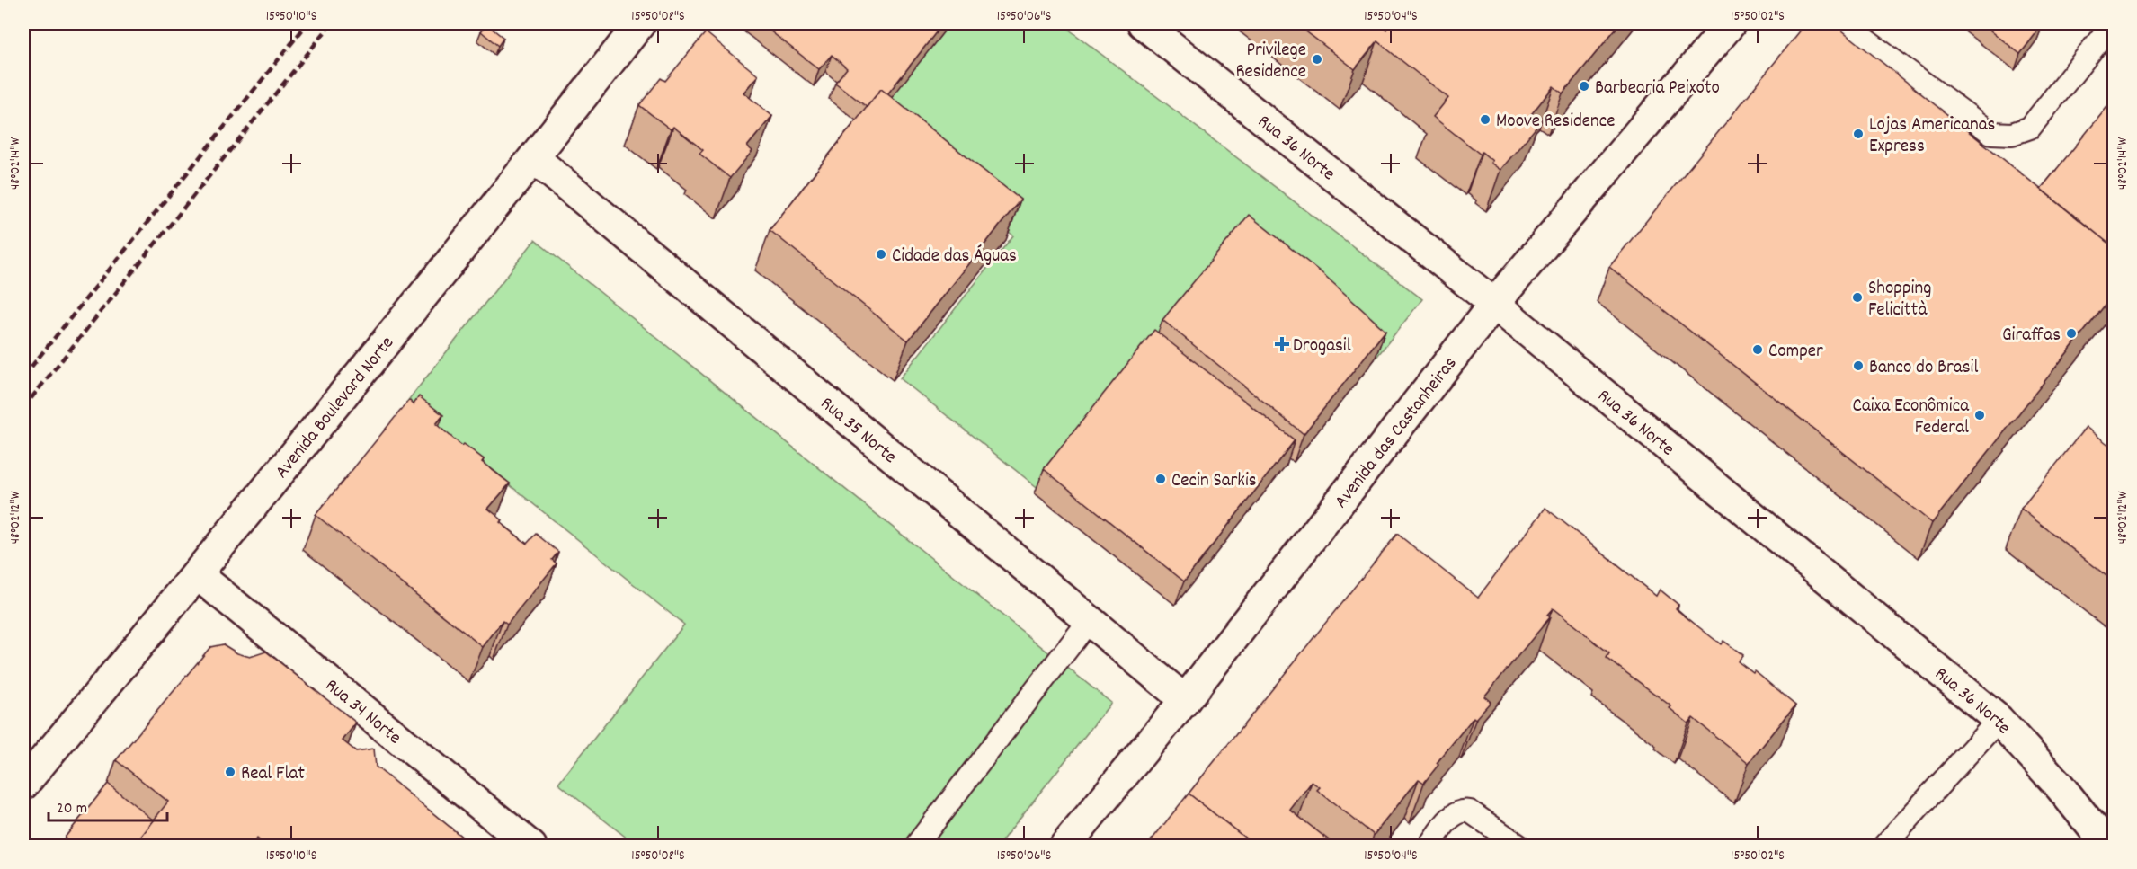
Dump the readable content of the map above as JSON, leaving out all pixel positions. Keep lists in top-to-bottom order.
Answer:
{
  "streets": {
    "street": [
      "Rua 36 Norte",
      "Avenida Boulevard Norte",
      "Rua 35 Norte",
      "Avenida das Castanheiras",
      "Rua 34 Norte"
    ]
  },
  "crossings": [
    ["Rua 36 Norte", "Avenida das Castanheiras"],
    ["Avenida Boulevard Norte", "Rua 35 Norte"],
    ["Avenida Boulevard Norte", "Rua 34 Norte"],
    ["Rua 35 Norte", "Avenida das Castanheiras"]
  ],
  "places": {
    "other": [
      "Privilege Residence",
      "Barbearia Peixoto",
      "Moove Residence",
      "Lojas Americanas Express",
      "Cidade das Águas",
      "Shopping Felicittà",
      "Giraffas",
      "Comper",
      "Banco do Brasil",
      "Caixa Econômica Federal",
      "Cecin Sarkis",
      "Real Flat"
    ],
    "health": ["Drogasil"]
  },
  "scale_bar": "20 m",
  "coordinates": [
    "15°50'10\"S",
    "15°50'08\"S",
    "15°50'06\"S",
    "15°50'04\"S",
    "15°50'02\"S",
    "48°02'14\"W",
    "48°02'12\"W"
  ]
}
